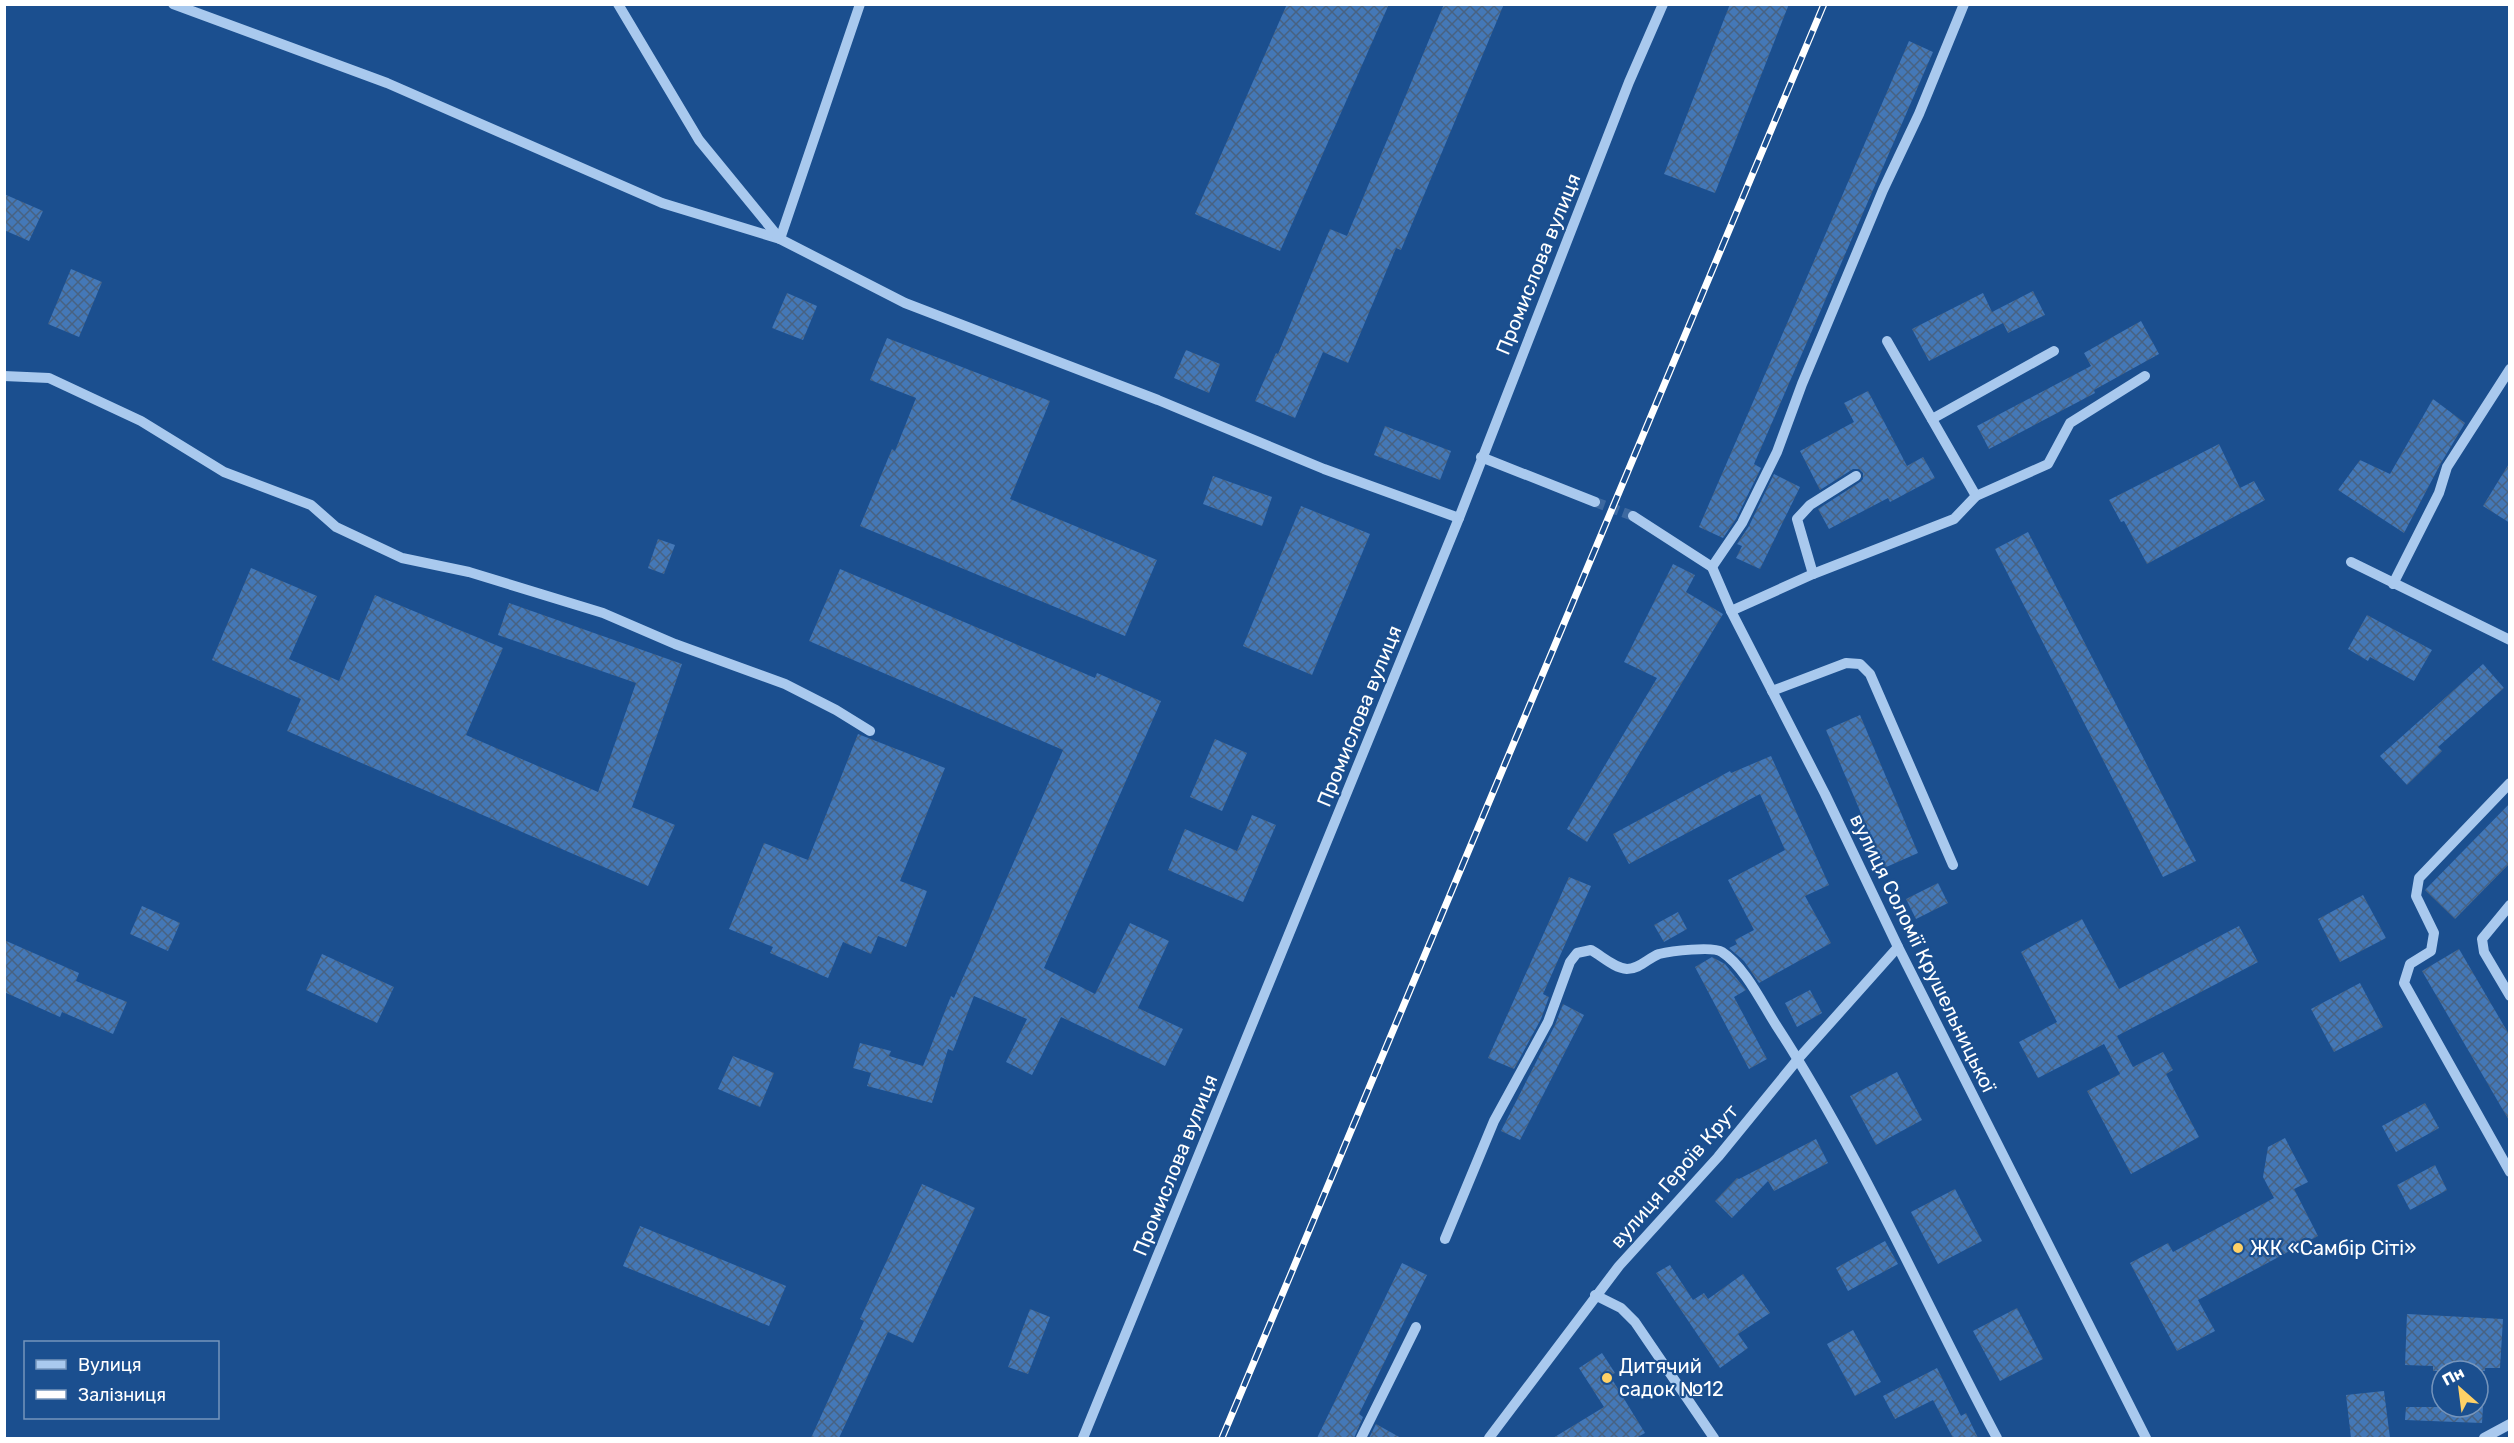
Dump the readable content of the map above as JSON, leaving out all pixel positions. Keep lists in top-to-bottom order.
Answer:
{
  "streets": {
    "street": ["Промислова вулиця", "вулиця Соломії Крушельницької", "вулиця Героїв Крут"]
  },
  "crossings": [
    ["вулиця Соломії Крушельницької", "вулиця Героїв Крут"]
  ],
  "places": ["ЖК «Самбір Сіті»", "Дитячий садок №12"],
  "legend": ["Вулиця", "Залізниця"],
  "north": "top left"
}
